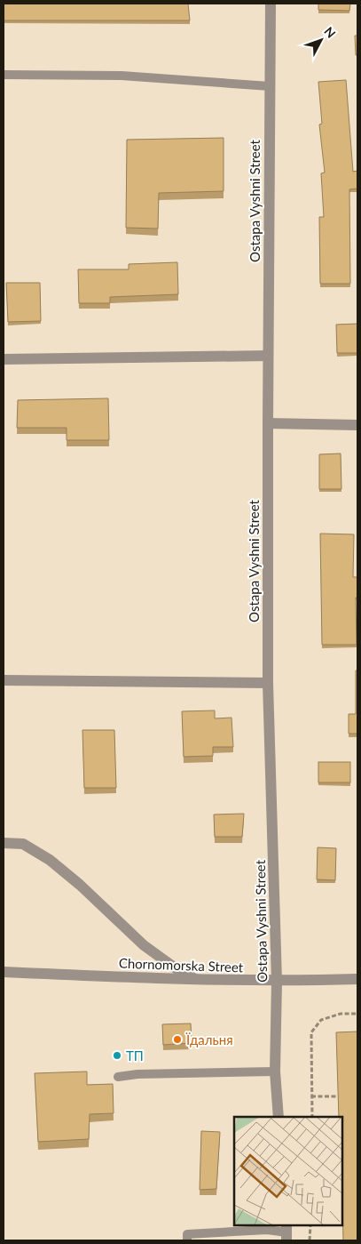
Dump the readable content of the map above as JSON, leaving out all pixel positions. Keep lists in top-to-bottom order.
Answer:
{
  "streets": {
    "street": ["Ostapa Vyshni Street", "Chornomorska Street"]
  },
  "crossings": [
    ["Ostapa Vyshni Street", "Chornomorska Street"]
  ],
  "places": ["Їдальня", "ТП"],
  "north": "top right"
}
